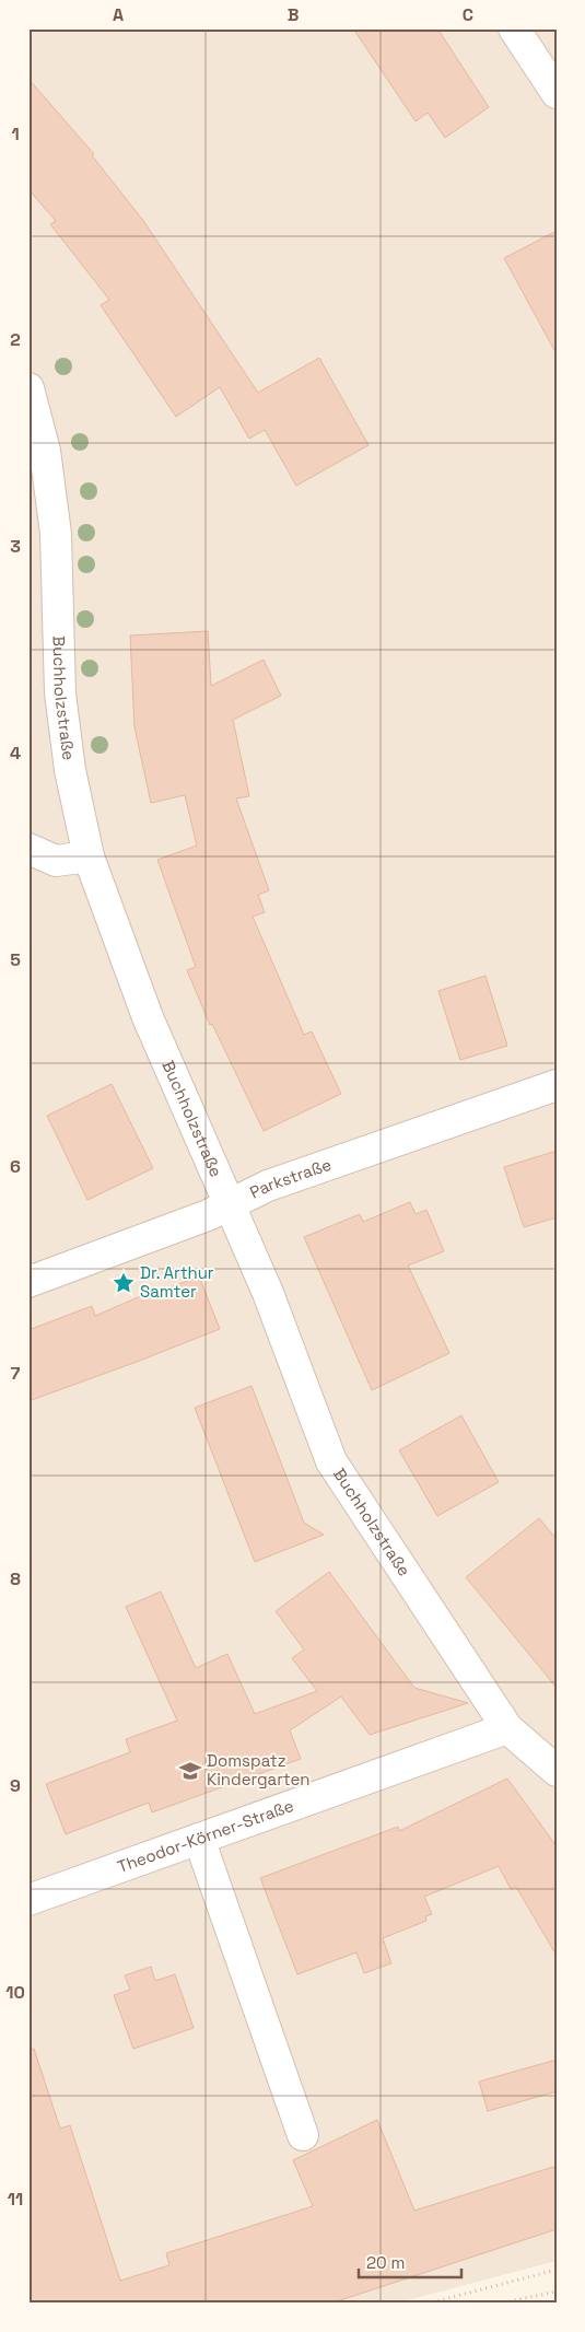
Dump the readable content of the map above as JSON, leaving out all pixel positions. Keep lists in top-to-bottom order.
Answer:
{
  "streets": {
    "street": ["Buchholzstraße", "Parkstraße", "Theodor-Körner-Straße"]
  },
  "crossings": [
    ["Buchholzstraße", "Parkstraße"],
    ["Buchholzstraße", "Theodor-Körner-Straße"]
  ],
  "places": {
    "place": ["Dr. Arthur Samter"],
    "school or university": ["Domspatz Kindergarten"]
  },
  "scale_bar": "20 m",
  "grid": {
    "columns": ["A", "B", "C"],
    "rows": [
      "1",
      "2",
      "3",
      "4",
      "5",
      "6",
      "7",
      "8",
      "9",
      "10",
      "11"
    ]
  }
}
